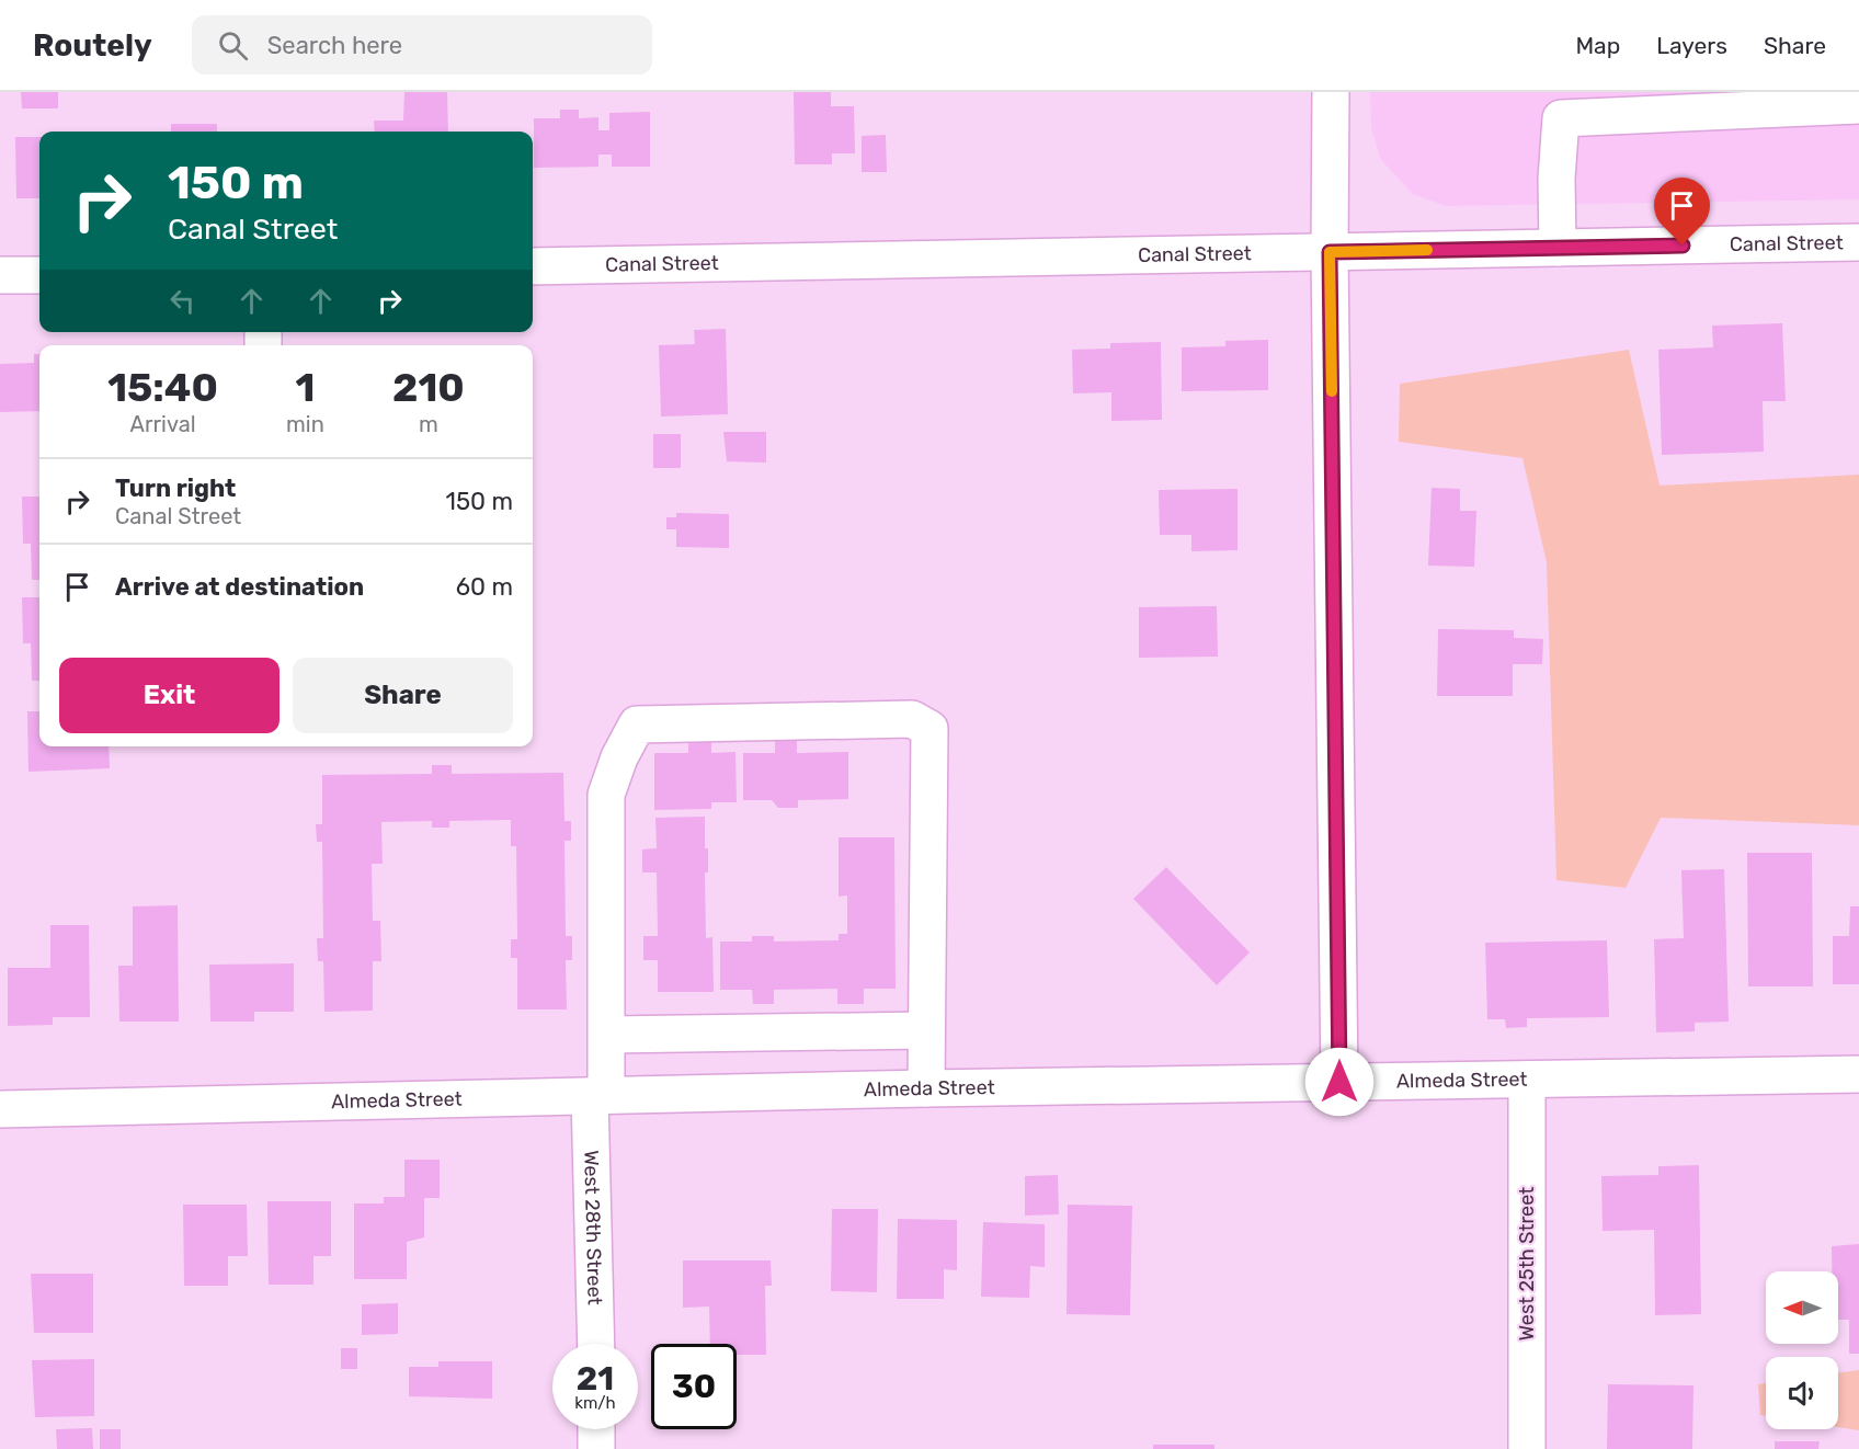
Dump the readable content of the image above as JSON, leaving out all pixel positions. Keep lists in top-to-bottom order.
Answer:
{
  "streets": {
    "street": [
      "Canal Street",
      "Almeda Street",
      "West 28th Street",
      "West 25th Street"
    ]
  },
  "crossings": [
    ["Almeda Street", "West 28th Street"],
    ["Almeda Street", "West 25th Street"]
  ],
  "north": "left",
  "page": {
    "header": "Routely",
    "search": "Search here",
    "nav": ["Map", "Layers", "Share"],
    "turn": ["150 m", "Canal Street"],
    "eta": [
      "15:40",
      "Arrival",
      "1",
      "min",
      "210",
      "m"
    ],
    "list": [
      {
        "name": "Turn right",
        "note": "Canal Street",
        "value": "150 m"
      },
      {
        "name": "Arrive at destination",
        "value": "60 m"
      }
    ],
    "buttons": ["Exit", "Share"],
    "speed": "21 km/h",
    "limit": "30"
  }
}
